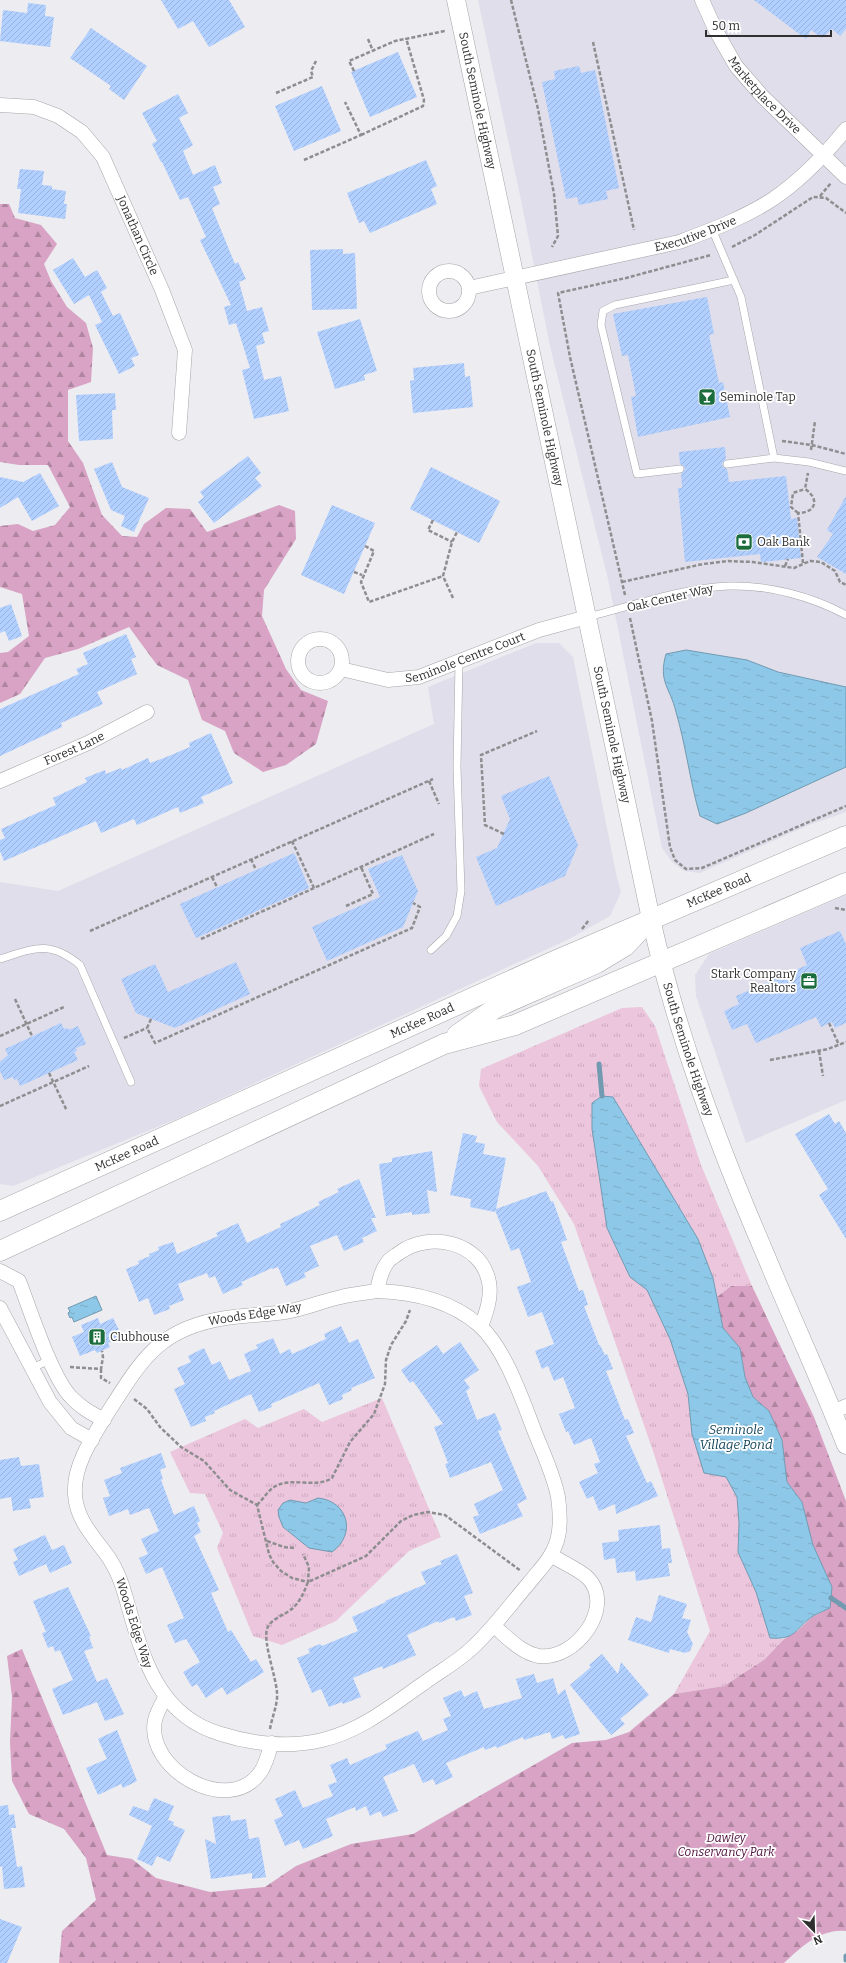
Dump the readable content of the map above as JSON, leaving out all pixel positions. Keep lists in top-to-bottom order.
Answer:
{
  "streets": {
    "main road": ["McKee Road"],
    "street": [
      "Marketplace Drive",
      "South Seminole Highway",
      "Executive Drive",
      "Jonathan Circle",
      "Seminole Centre Court",
      "Forest Lane",
      "Woods Edge Way"
    ],
    "lane": ["Oak Center Way"]
  },
  "crossings": [
    ["Marketplace Drive", "Executive Drive"],
    ["South Seminole Highway", "Executive Drive"],
    ["South Seminole Highway", "Oak Center Way"],
    ["South Seminole Highway", "Seminole Centre Court"],
    ["South Seminole Highway", "McKee Road"],
    ["Oak Center Way", "Seminole Centre Court"]
  ],
  "water": ["Seminole Village Pond"],
  "parks": ["Dawley Conservancy Park"],
  "places": {
    "bar": ["Seminole Tap"],
    "bank": ["Oak Bank"],
    "office": ["Stark Company Realtors"],
    "building": ["Clubhouse"]
  },
  "scale_bar": "50 m",
  "north": "bottom right"
}
